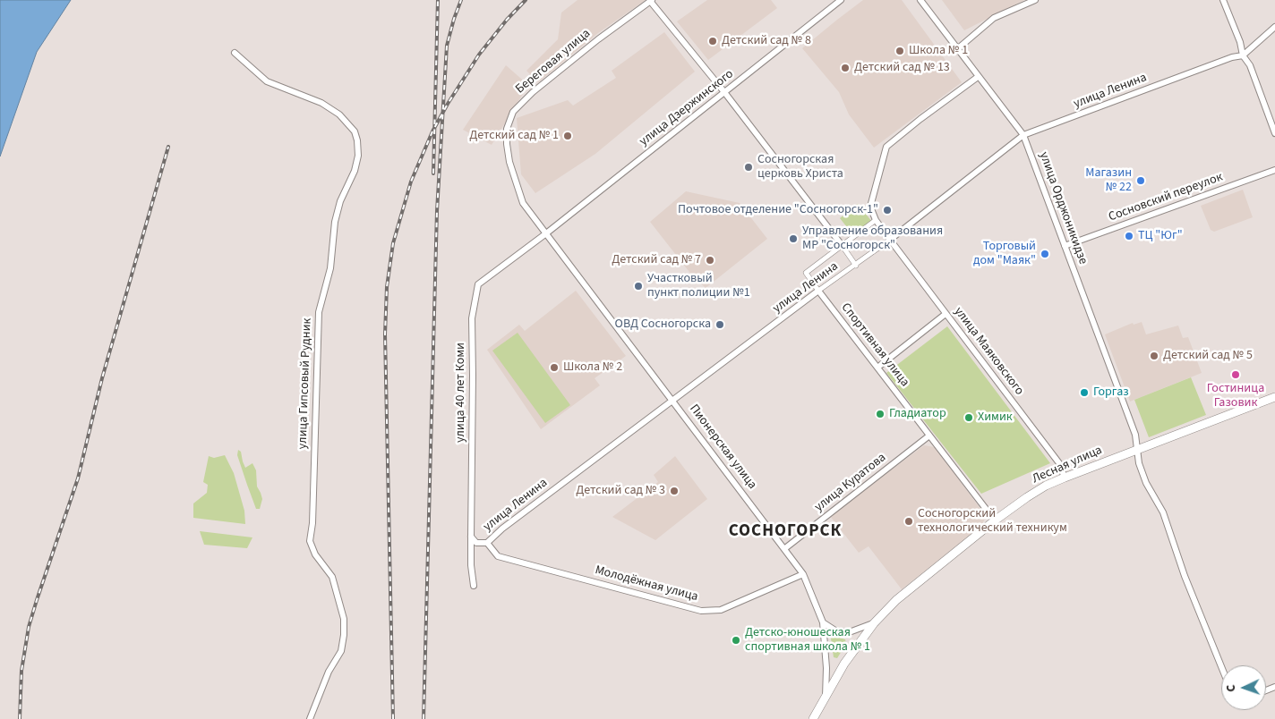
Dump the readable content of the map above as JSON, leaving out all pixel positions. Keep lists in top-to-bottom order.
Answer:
{
  "streets": {
    "main road": ["Лесная улица"],
    "street": [
      "Береговая улица",
      "улица Ленина",
      "улица Дзержинского",
      "Сосновский переулок",
      "улица Орджоникидзе",
      "Спортивная улица",
      "улица Маяковского",
      "улица Гипсовый Рудник",
      "улица 40 лет Коми",
      "Пионерская улица",
      "улица Куратова",
      "Молодёжная улица"
    ]
  },
  "crossings": [
    ["Береговая улица", "улица Дзержинского"],
    ["Береговая улица", "улица 40 лет Коми"],
    ["Береговая улица", "Пионерская улица"],
    ["улица Ленина", "улица Орджоникидзе"],
    ["улица Ленина", "Спортивная улица"],
    ["улица Ленина", "улица Маяковского"],
    ["улица Ленина", "Пионерская улица"],
    ["улица Ленина", "Молодёжная улица"],
    ["улица Дзержинского", "улица 40 лет Коми"],
    ["улица Дзержинского", "Пионерская улица"],
    ["Сосновский переулок", "улица Орджоникидзе"],
    ["улица Орджоникидзе", "Лесная улица"],
    ["Спортивная улица", "Лесная улица"],
    ["Спортивная улица", "улица Куратова"],
    ["улица Маяковского", "Лесная улица"],
    ["улица 40 лет Коми", "Пионерская улица"],
    ["Пионерская улица", "Лесная улица"],
    ["Пионерская улица", "улица Куратова"],
    ["Пионерская улица", "Молодёжная улица"]
  ],
  "districts": ["СОСНОГОРСК"],
  "places": [
    "Детский сад № 8",
    "Школа № 1",
    "Детский сад № 13",
    "Детский сад № 1",
    "Сосногорская церковь Христа",
    "Магазин № 22",
    "Почтовое отделение \"Сосногорск-1\"",
    "ТЦ \"Юг\"",
    "Управление образования МР \"Сосногорск\"",
    "Торговый дом \"Маяк\"",
    "Детский сад № 7",
    "Участковый пункт полиции №1",
    "ОВД Сосногорска",
    "Детский сад № 5",
    "Школа № 2",
    "Гостиница Газовик",
    "Горгаз",
    "Гладиатор",
    "Химик",
    "Детский сад № 3",
    "Сосногорский технологический техникум",
    "Детско-юношеская спортивная школа № 1"
  ],
  "north": "left"
}
